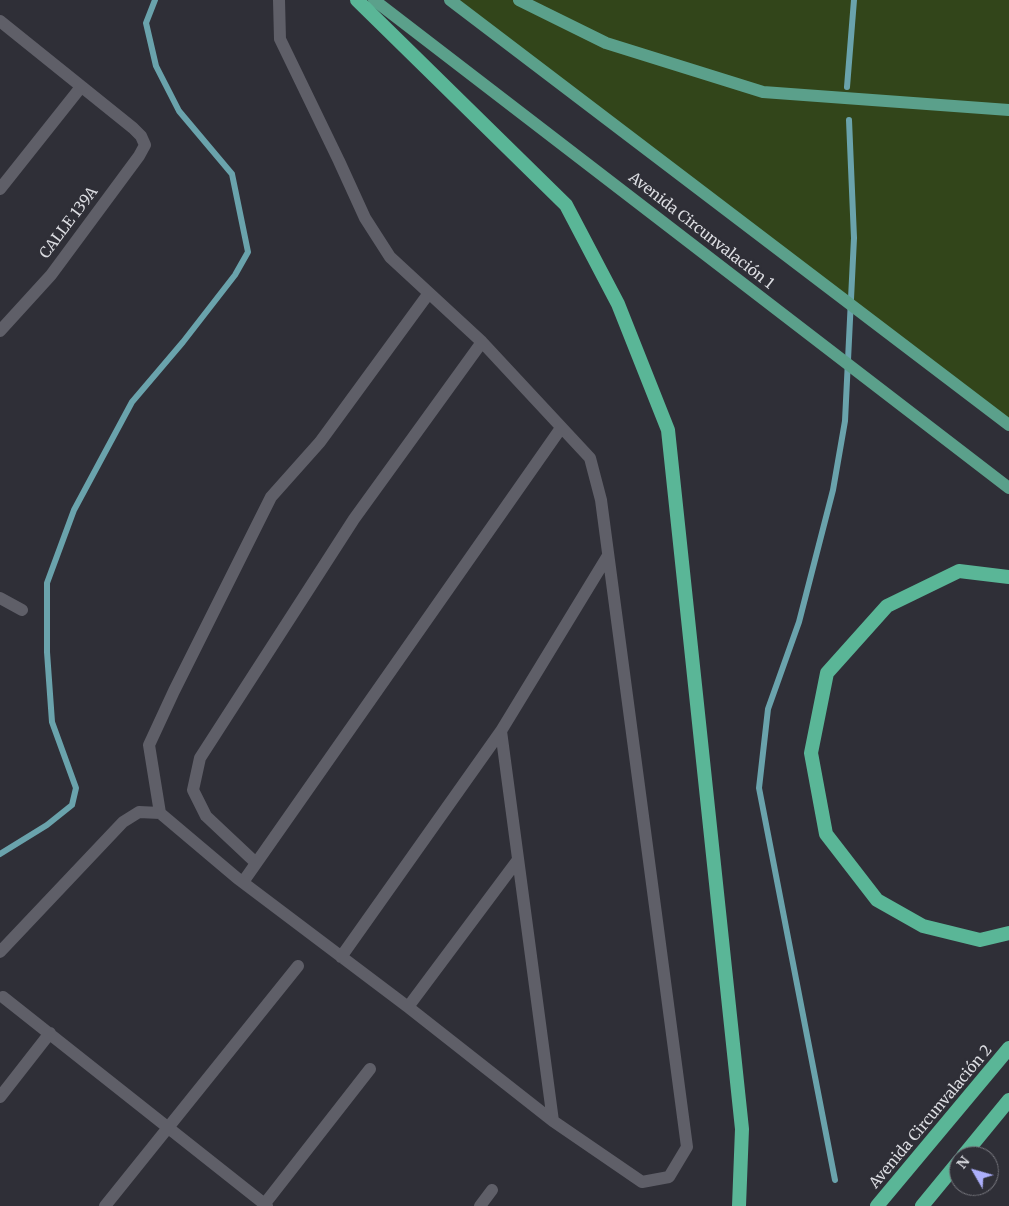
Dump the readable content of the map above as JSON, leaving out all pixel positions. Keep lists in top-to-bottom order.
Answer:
{
  "streets": {
    "highway": ["Avenida Circunvalación 2"],
    "main road": ["Avenida Circunvalación 1"],
    "street": ["CALLE 139A"]
  },
  "north": "top left"
}
